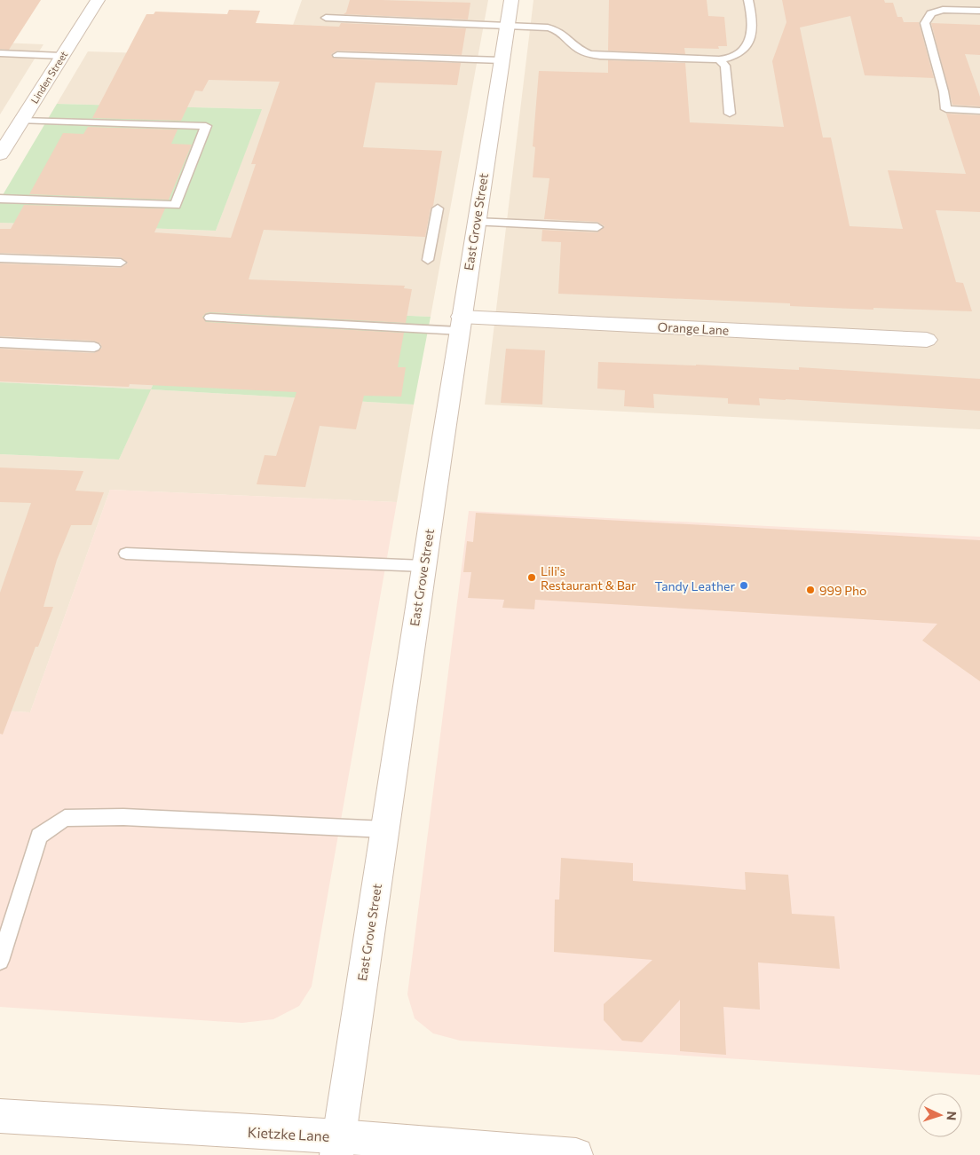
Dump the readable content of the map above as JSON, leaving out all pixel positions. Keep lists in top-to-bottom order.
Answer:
{
  "streets": {
    "street": [
      "Linden Street",
      "East Grove Street",
      "Orange Lane",
      "Kietzke Lane"
    ]
  },
  "crossings": [
    ["East Grove Street", "Orange Lane"],
    ["East Grove Street", "Kietzke Lane"]
  ],
  "places": ["Lili's Restaurant & Bar", "Tandy Leather", "999 Pho"],
  "north": "right"
}
